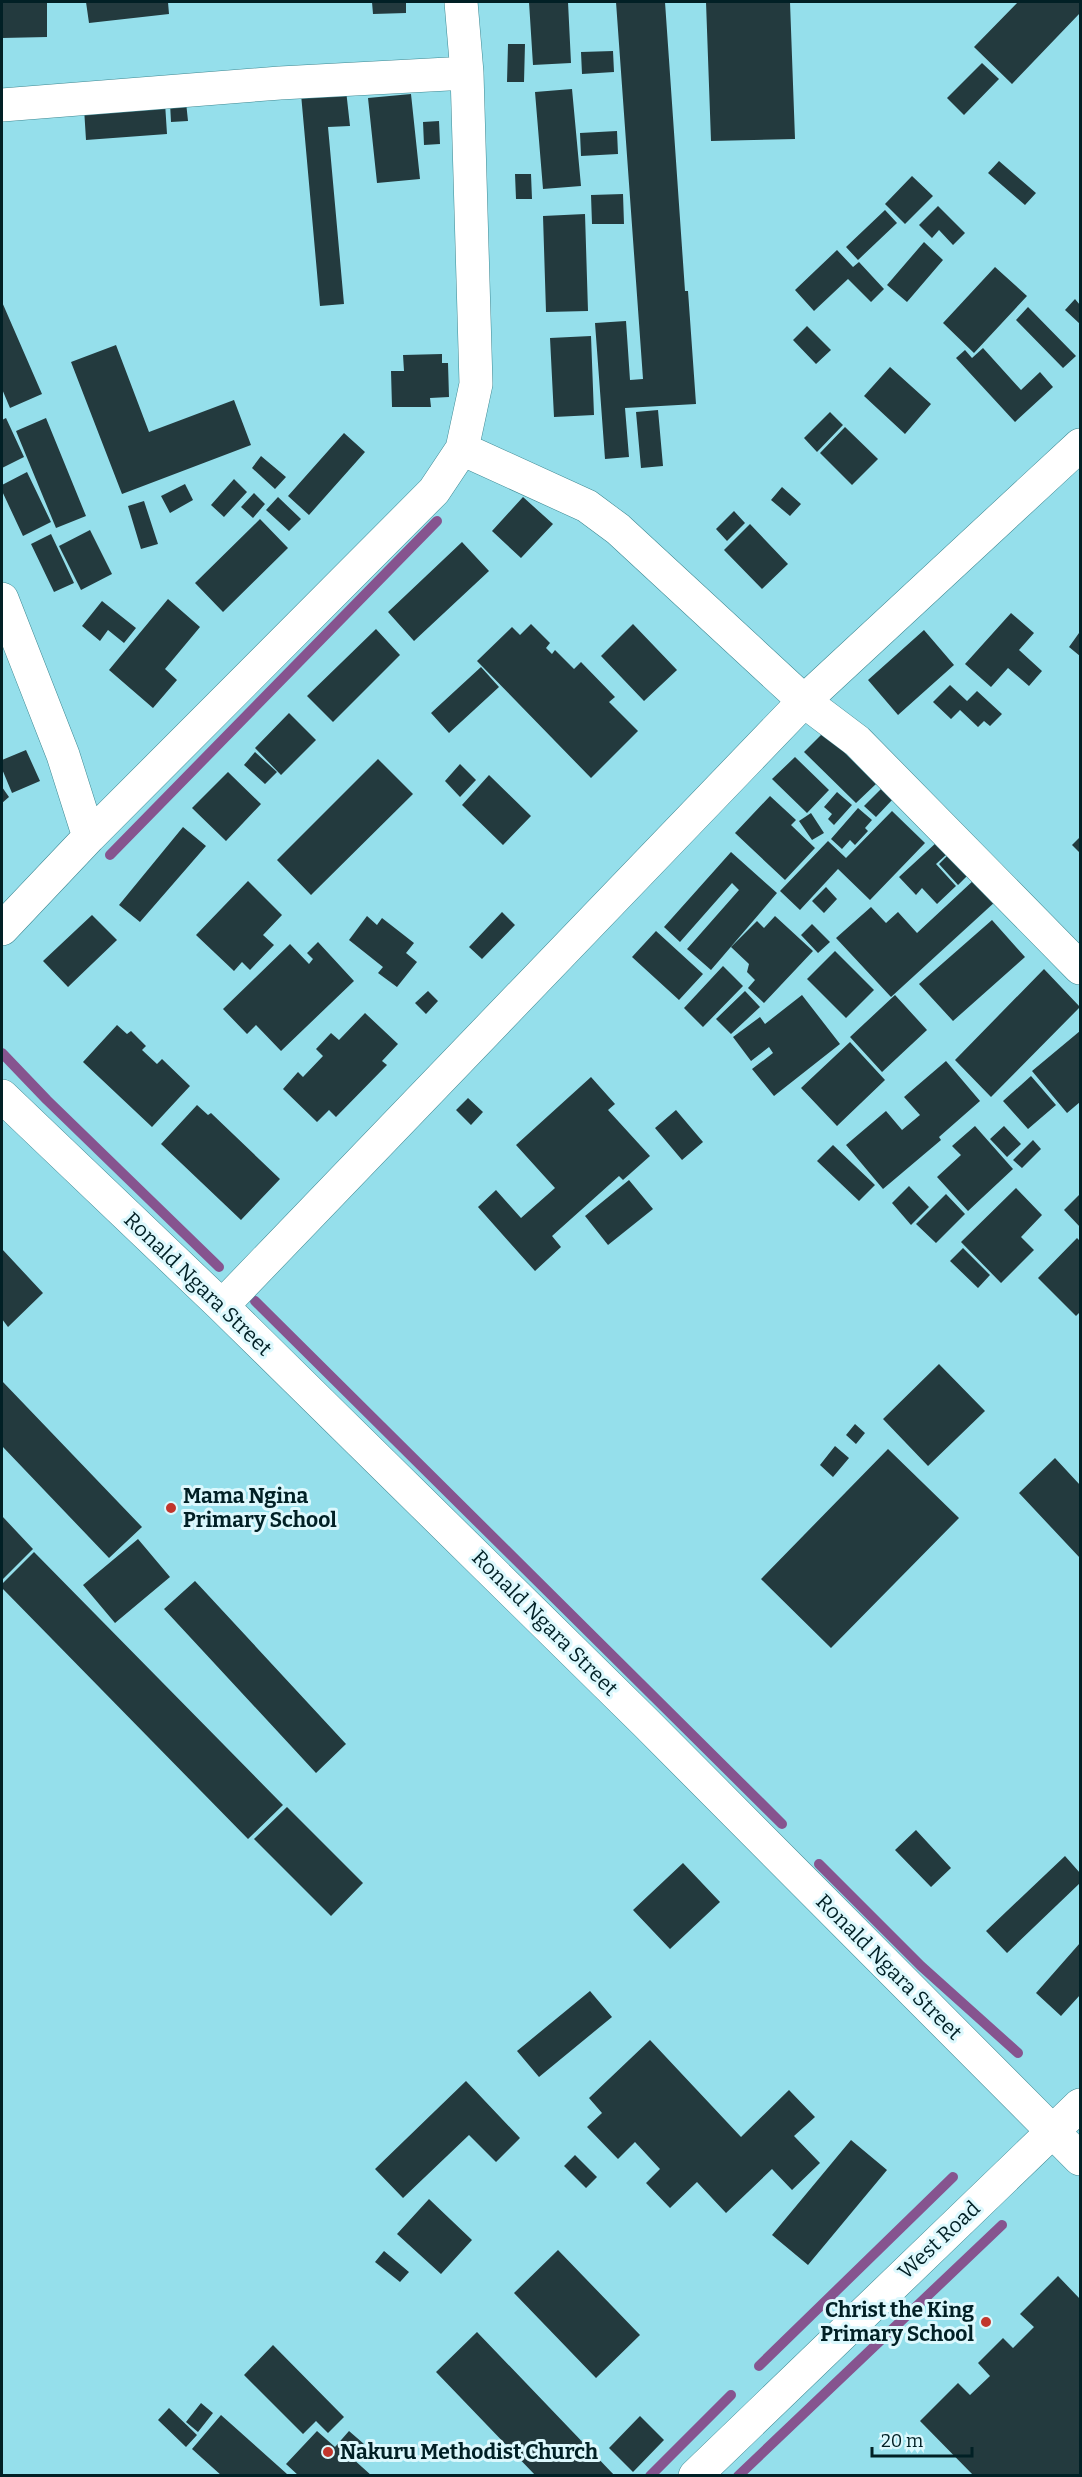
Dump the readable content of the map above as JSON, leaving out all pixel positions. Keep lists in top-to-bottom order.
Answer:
{
  "streets": {
    "street": ["Ronald Ngara Street", "West Road"]
  },
  "crossings": [
    ["Ronald Ngara Street", "West Road"]
  ],
  "places": ["Mama Ngina Primary School", "Christ the King Primary School", "Nakuru Methodist Church"],
  "scale_bar": "20 m"
}
